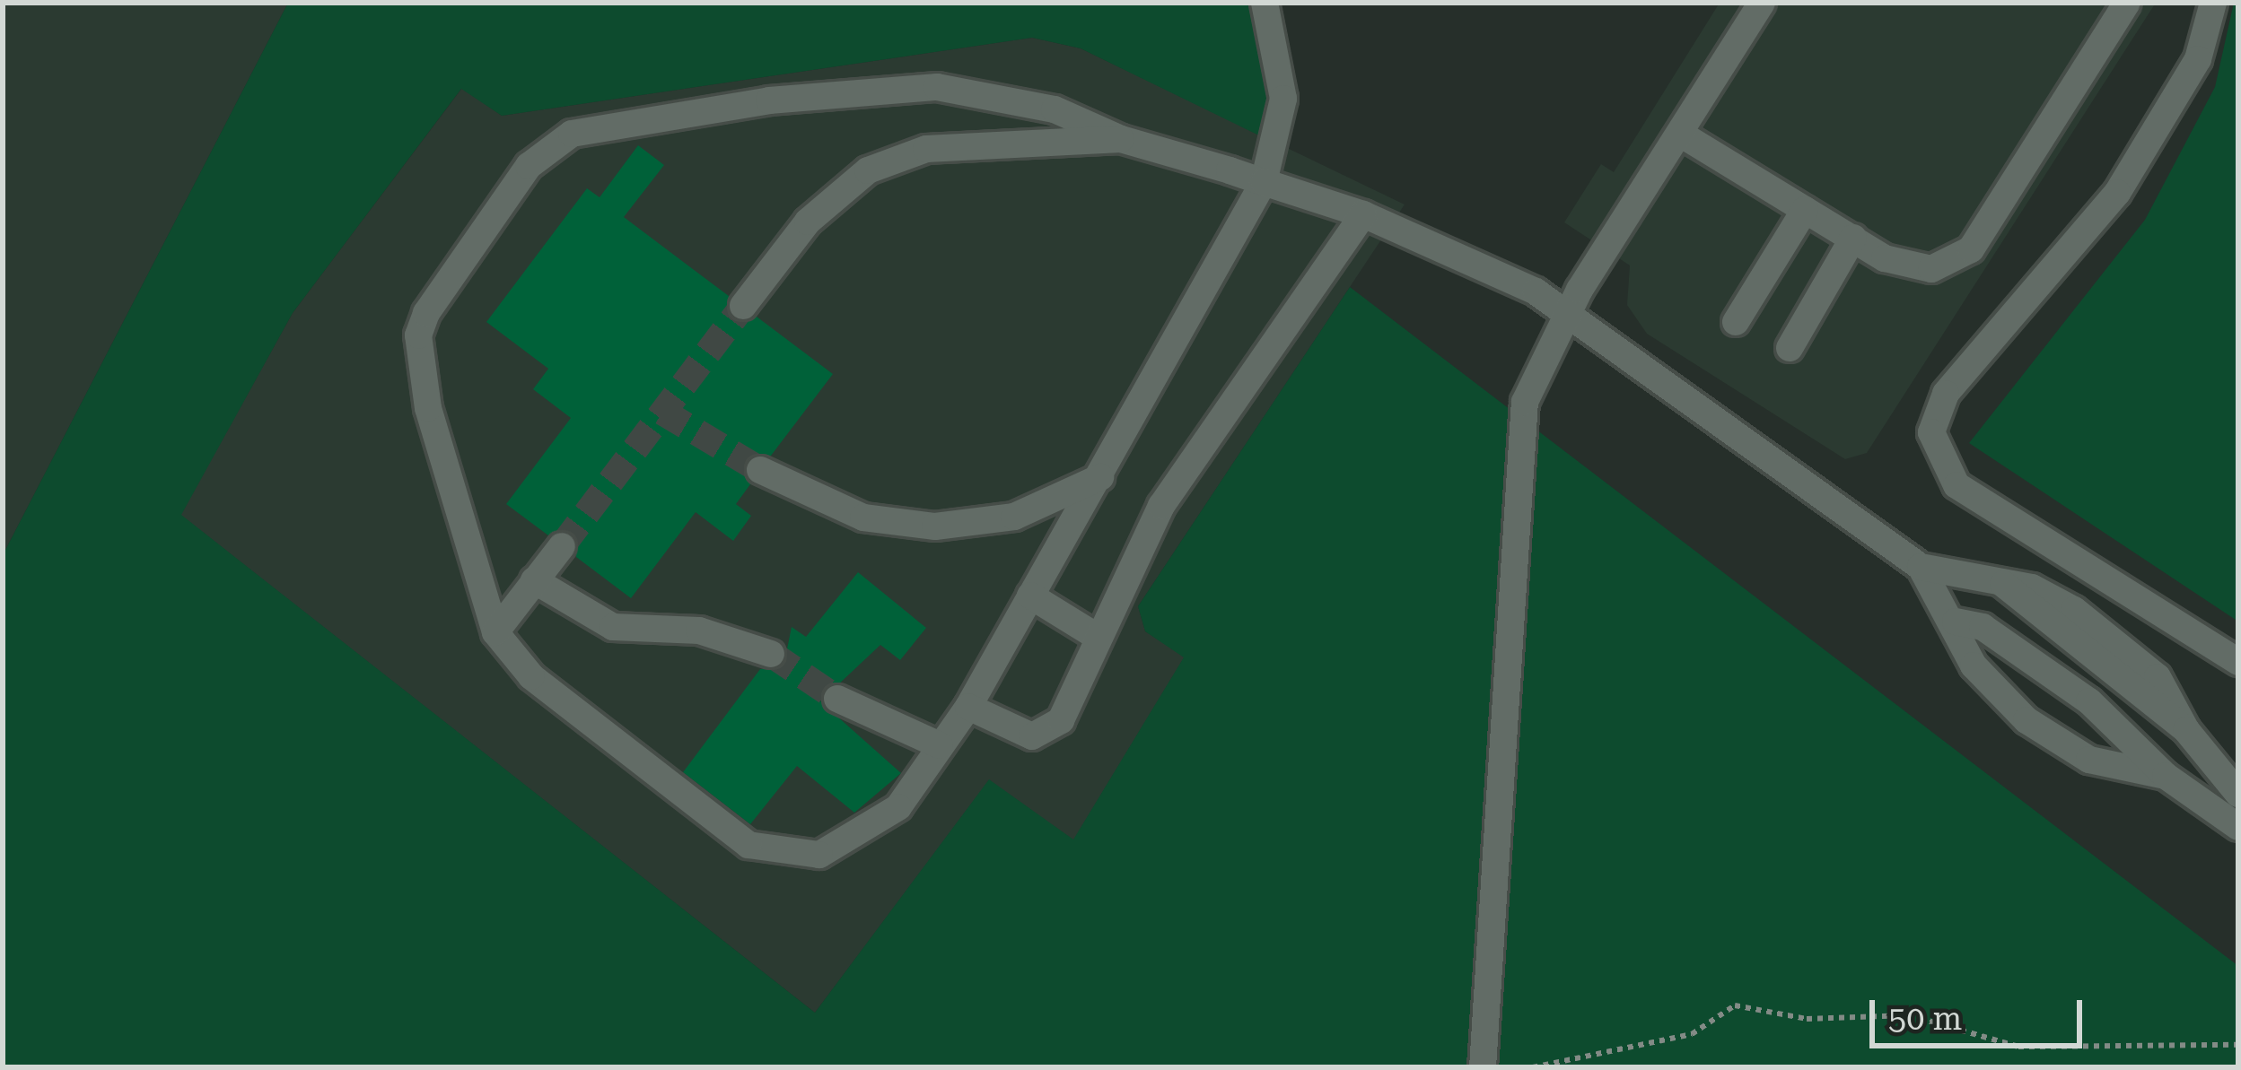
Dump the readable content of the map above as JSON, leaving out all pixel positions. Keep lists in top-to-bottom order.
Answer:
{
  "scale_bar": "50 m"
}
